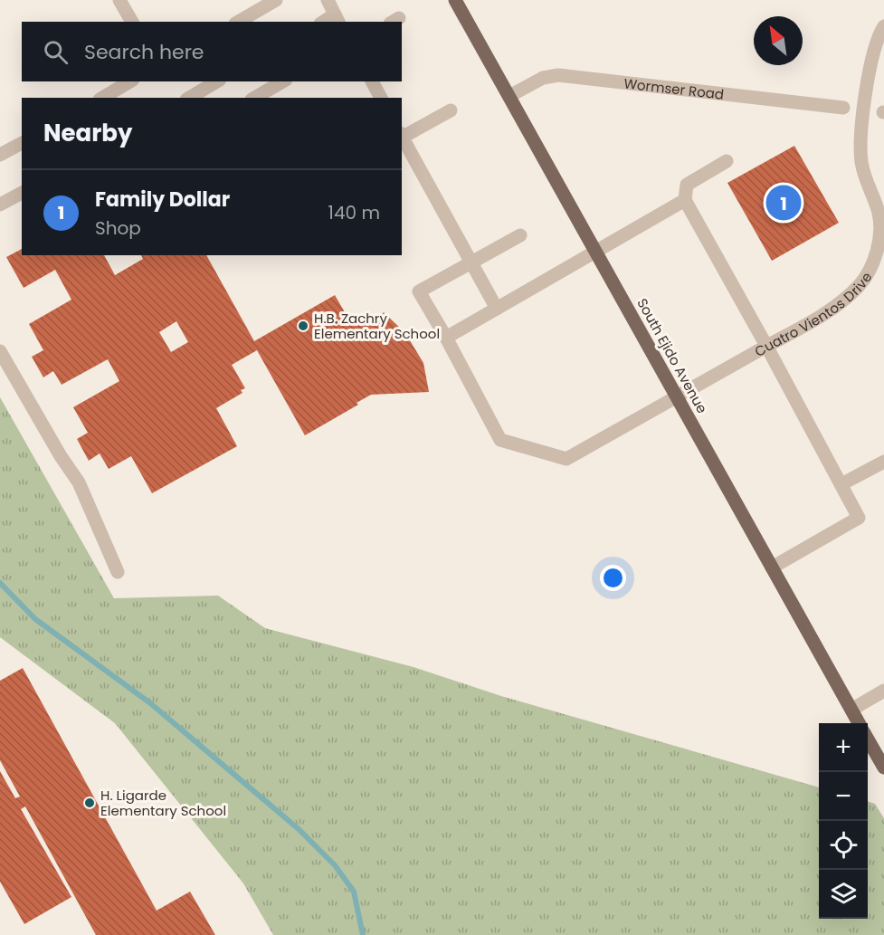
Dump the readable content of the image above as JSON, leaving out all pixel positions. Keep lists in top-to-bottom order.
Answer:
{
  "streets": {
    "main road": ["South Ejido Avenue"],
    "street": ["Wormser Road", "Cuatro Vientos Drive"]
  },
  "crossings": [
    ["Wormser Road", "South Ejido Avenue"],
    ["Cuatro Vientos Drive", "South Ejido Avenue"]
  ],
  "places": ["H.B. Zachry Elementary School", "H. Ligarde Elementary School"],
  "north": "top left",
  "page": {
    "search": "Search here",
    "heading": "Nearby",
    "list": [
      {
        "mark": "1",
        "name": "Family Dollar",
        "note": "Shop",
        "value": "140 m"
      }
    ],
    "pins": "1",
    "map_buttons": ["+", "−"]
  }
}
